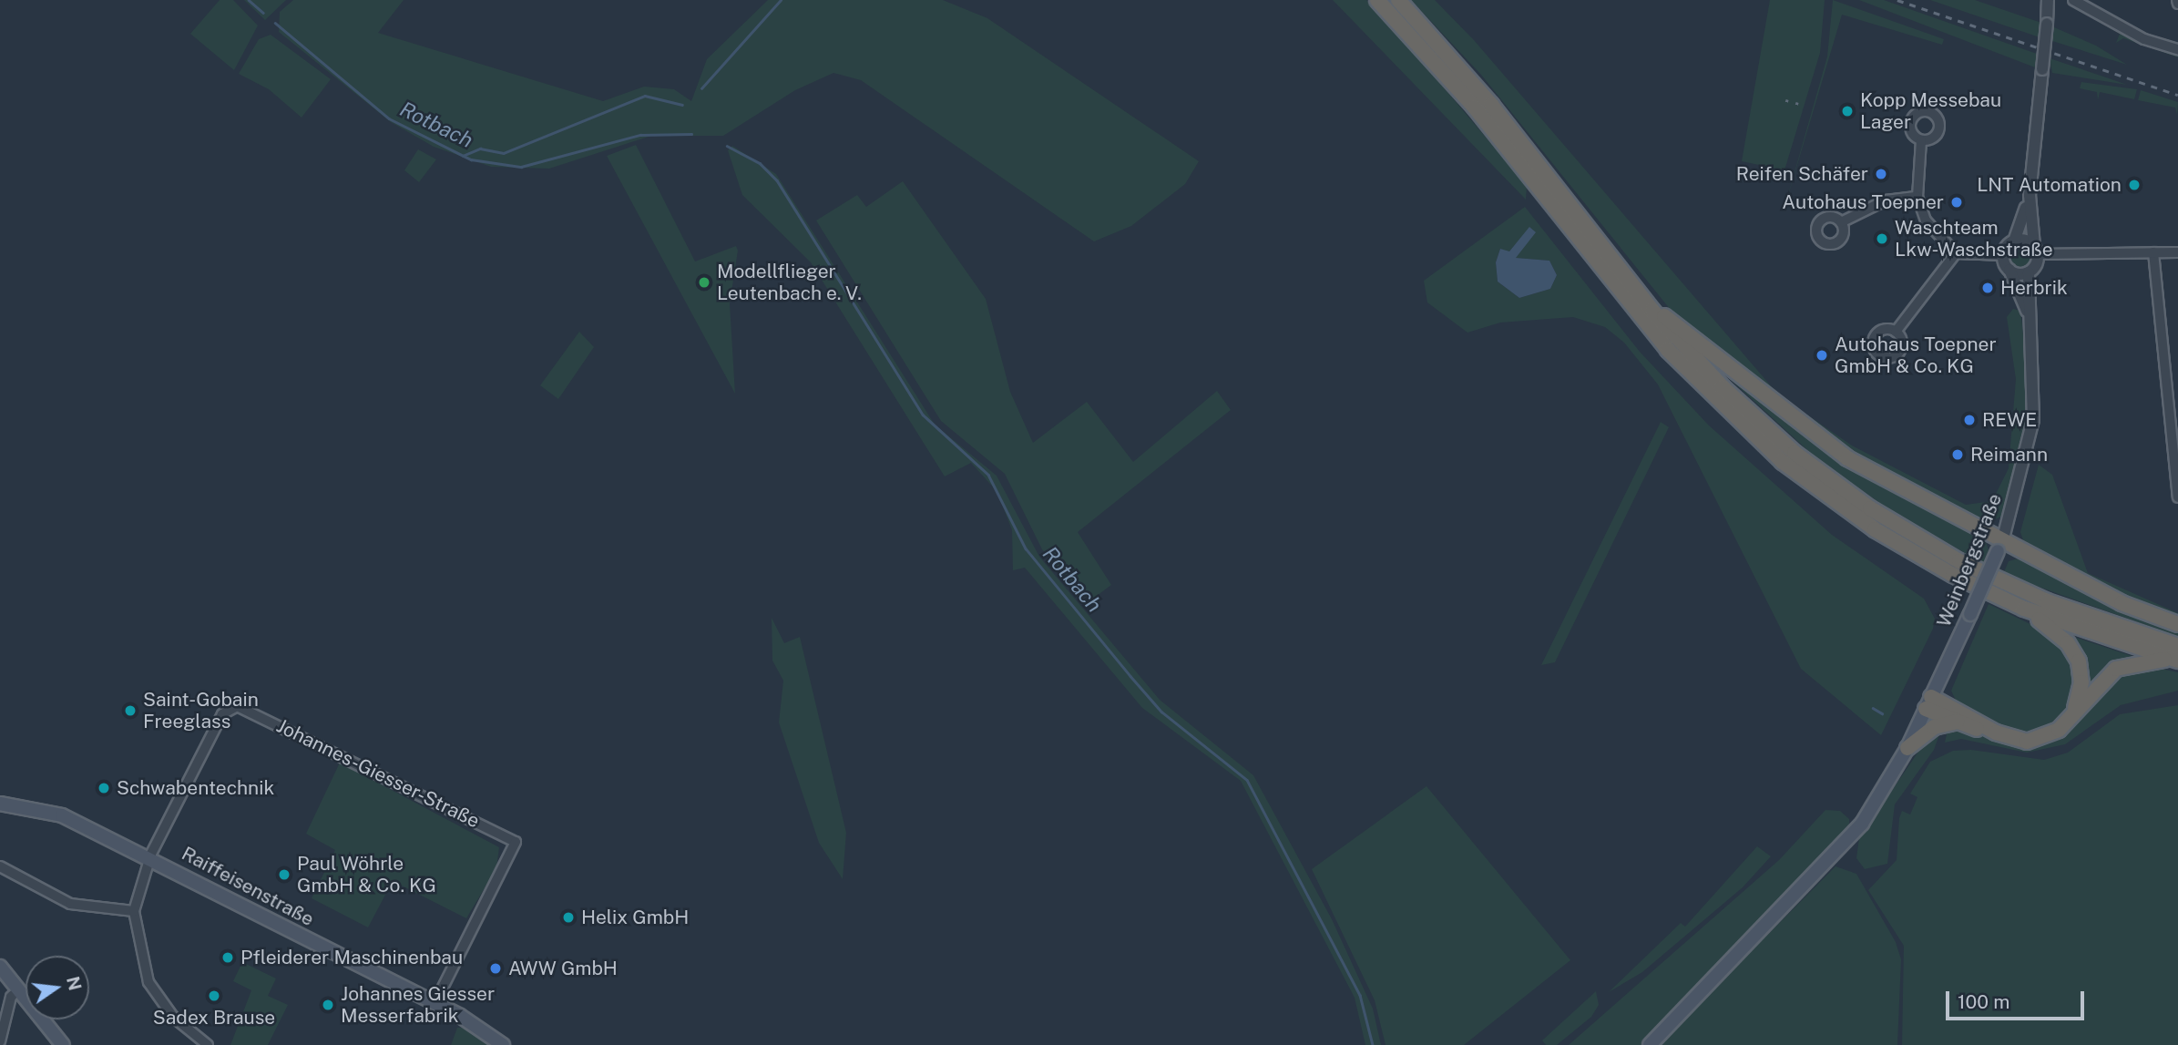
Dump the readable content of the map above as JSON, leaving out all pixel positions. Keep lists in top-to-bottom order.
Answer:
{
  "streets": {
    "main road": ["Weinbergstraße", "Raiffeisenstraße"],
    "street": ["Johannes-Giesser-Straße"]
  },
  "crossings": [
    ["Johannes-Giesser-Straße", "Raiffeisenstraße"]
  ],
  "water": ["Rotbach"],
  "places": [
    "Kopp Messebau Lager",
    "Reifen Schäfer",
    "LNT Automation",
    "Autohaus Toepner",
    "Waschteam Lkw-Waschstraße",
    "Modellflieger Leutenbach e. V.",
    "Herbrik",
    "Autohaus Toepner GmbH & Co. KG",
    "REWE",
    "Reimann",
    "Saint-Gobain Freeglass",
    "Schwabentechnik",
    "Paul Wöhrle GmbH & Co. KG",
    "Helix GmbH",
    "Pfleiderer Maschinenbau",
    "AWW GmbH",
    "Sadex Brause",
    "Johannes Giesser Messerfabrik"
  ],
  "scale_bar": "100 m",
  "north": "right"
}
